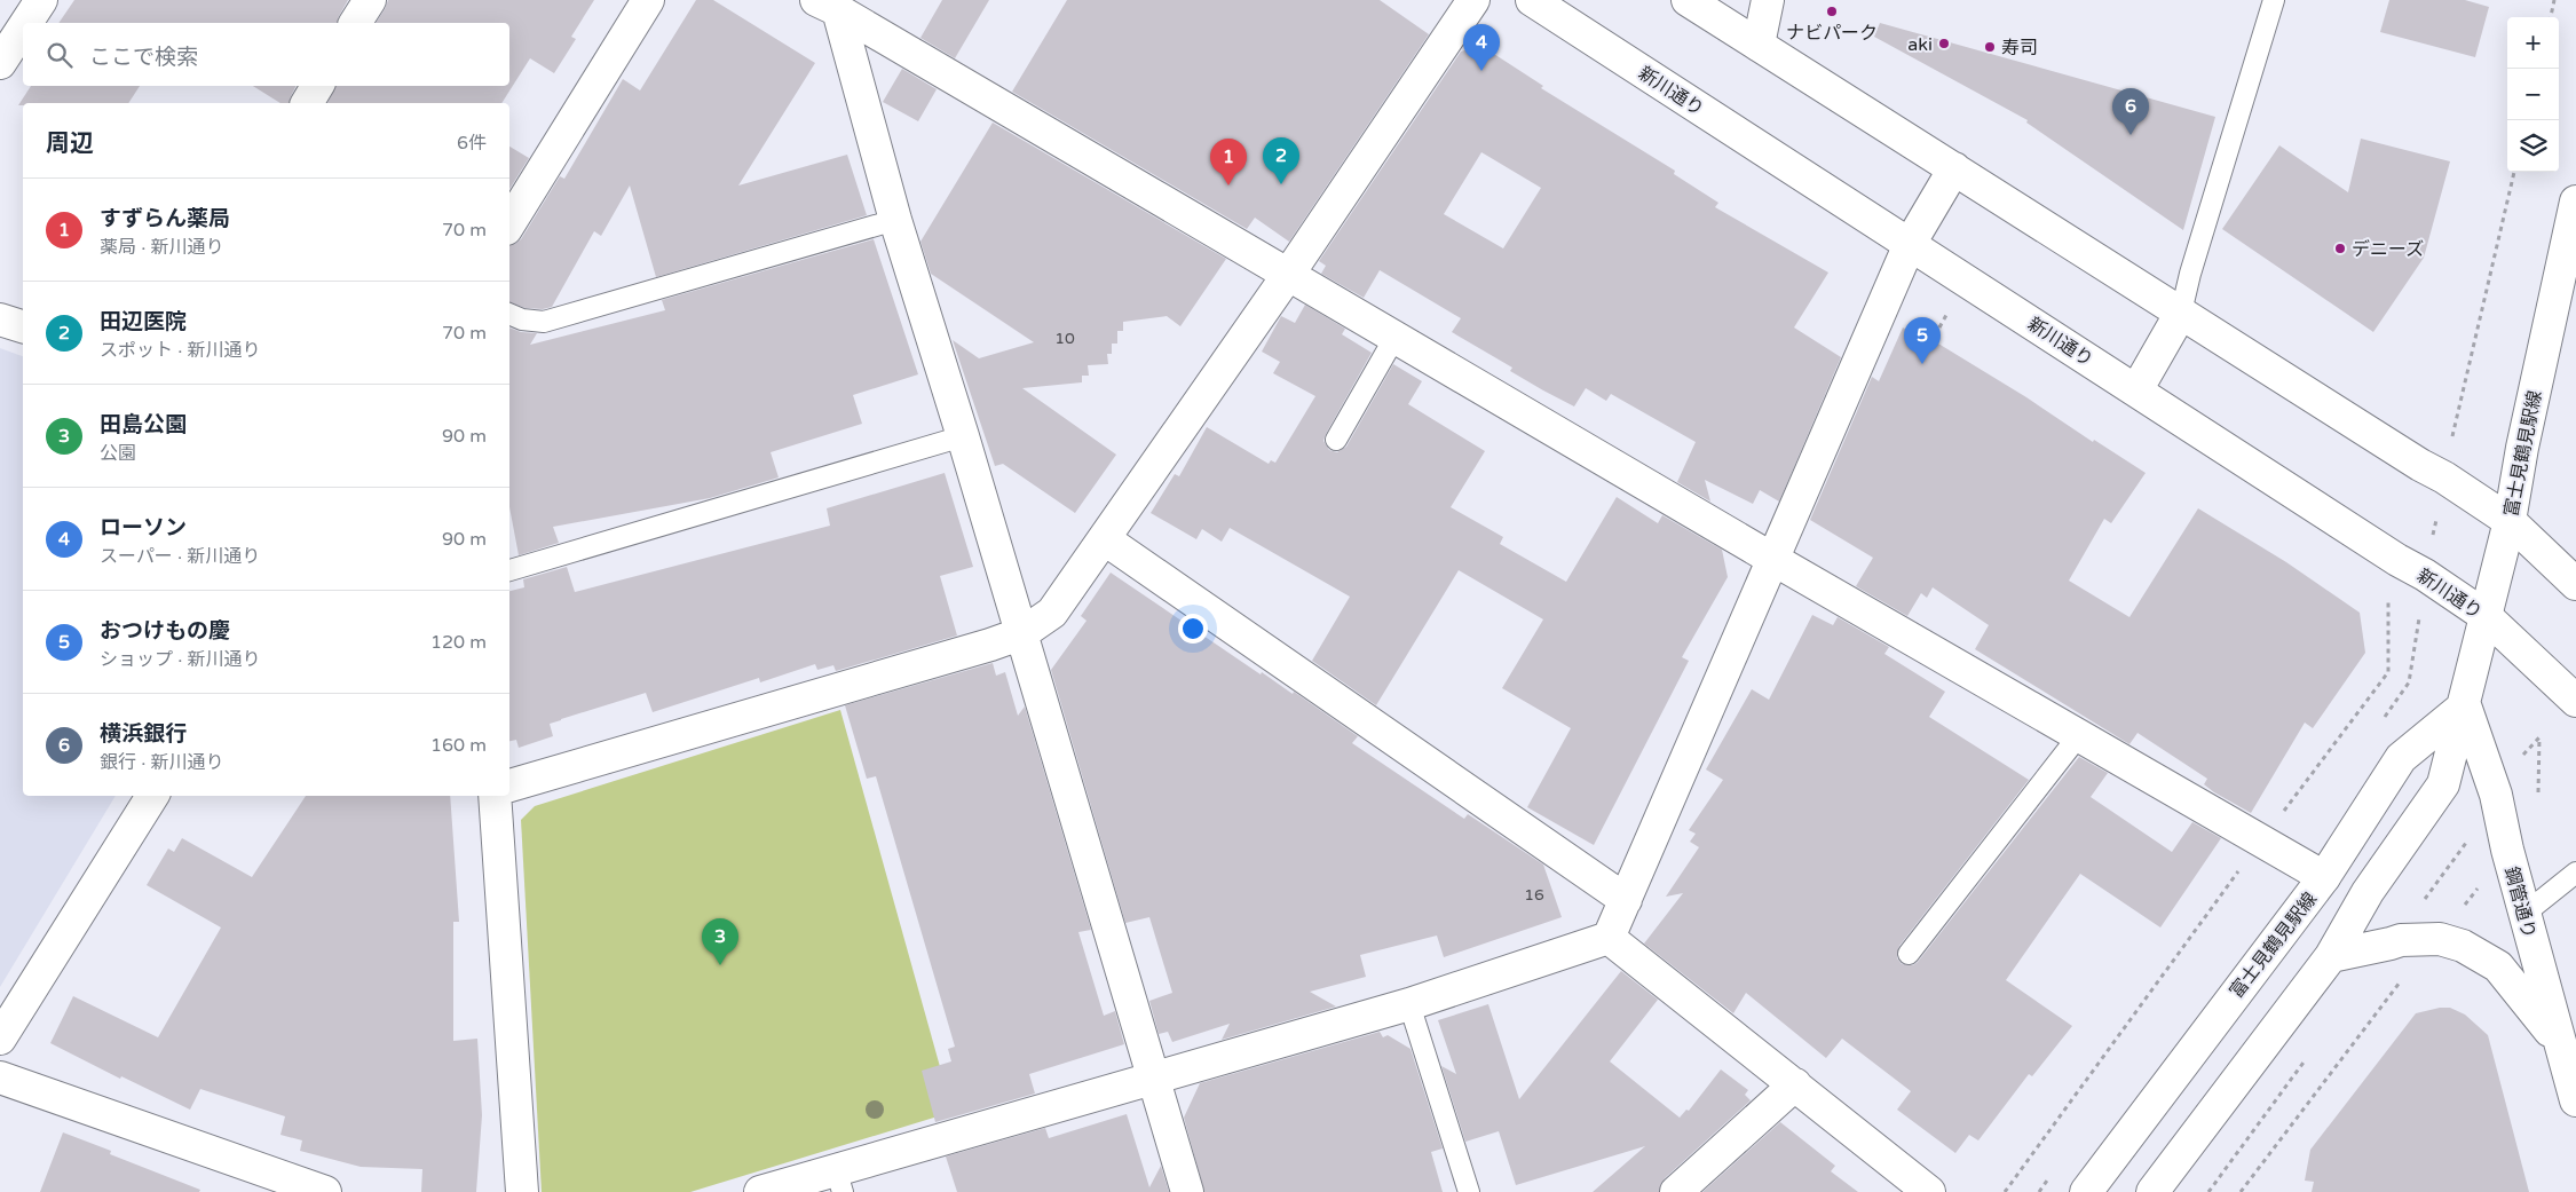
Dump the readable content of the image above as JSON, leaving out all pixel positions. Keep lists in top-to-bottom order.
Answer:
{
  "streets": {
    "street": ["新川通り", "富士見鶴見駅線", "鋼管通り"]
  },
  "crossings": [
    ["新川通り", "富士見鶴見駅線"],
    ["富士見鶴見駅線", "鋼管通り"]
  ],
  "places": [
    "ナビパーク",
    "aki",
    "寿司",
    "デニーズ"
  ],
  "house_numbers": ["10", "16"],
  "page": {
    "map_buttons": ["+", "−"],
    "search": "ここで検索",
    "pins": [
      "4",
      "6",
      "2",
      "1",
      "5",
      "3"
    ],
    "heading": ["周辺", "6件"],
    "list": [
      {
        "mark": "1",
        "name": "すずらん薬局",
        "note": "薬局 · 新川通り",
        "value": "70 m"
      },
      {
        "mark": "2",
        "name": "田辺医院",
        "note": "スポット · 新川通り",
        "value": "70 m"
      },
      {
        "mark": "3",
        "name": "田島公園",
        "note": "公園",
        "value": "90 m"
      },
      {
        "mark": "4",
        "name": "ローソン",
        "note": "スーパー · 新川通り",
        "value": "90 m"
      },
      {
        "mark": "5",
        "name": "おつけもの慶",
        "note": "ショップ · 新川通り",
        "value": "120 m"
      },
      {
        "mark": "6",
        "name": "横浜銀行",
        "note": "銀行 · 新川通り",
        "value": "160 m"
      }
    ]
  }
}
